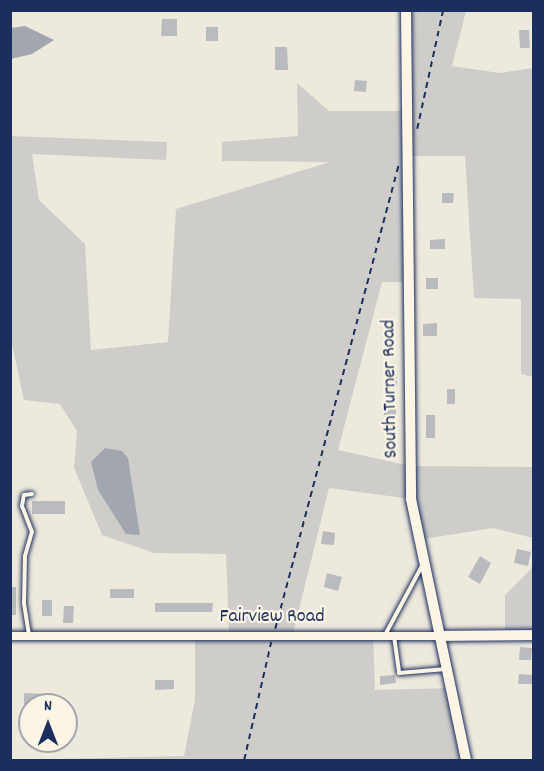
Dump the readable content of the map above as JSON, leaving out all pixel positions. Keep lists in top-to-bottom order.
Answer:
{
  "streets": {
    "street": ["South Turner Road", "Fairview Road"]
  },
  "crossings": [
    ["South Turner Road", "Fairview Road"]
  ],
  "north": "top"
}
